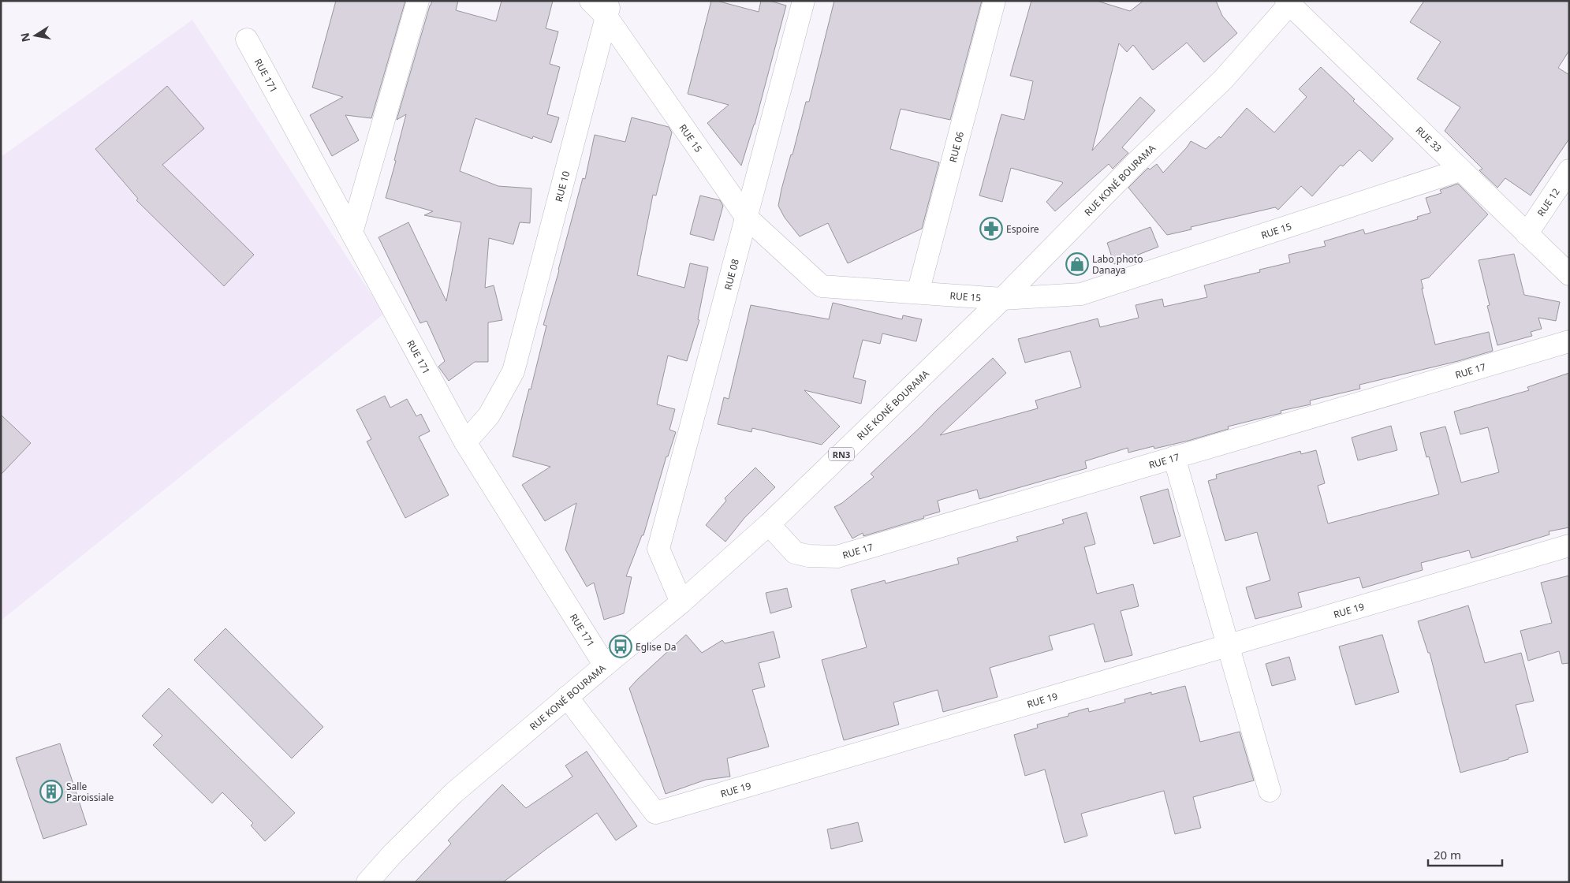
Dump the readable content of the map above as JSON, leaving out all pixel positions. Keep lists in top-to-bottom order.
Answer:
{
  "streets": {
    "main road": [
      "RUE 171",
      "RUE 15",
      "RUE 33",
      "RUE 06",
      "RUE KONÉ BOURAMA",
      "RUE 10",
      "RUE 12",
      "RUE 08",
      "RUE 17",
      "RN3",
      "RUE 19"
    ]
  },
  "crossings": [
    ["RUE 171", "RUE KONÉ BOURAMA"],
    ["RUE 171", "RUE 10"],
    ["RUE 15", "RUE 33"],
    ["RUE 15", "RUE 06"],
    ["RUE 15", "RUE KONÉ BOURAMA"],
    ["RUE 15", "RUE 10"],
    ["RUE 15", "RUE 08"],
    ["RUE 33", "RUE KONÉ BOURAMA"],
    ["RUE 33", "RUE 12"],
    ["RUE KONÉ BOURAMA", "RUE 08"],
    ["RUE KONÉ BOURAMA", "RUE 17"],
    ["RUE KONÉ BOURAMA", "RUE 19"]
  ],
  "places": {
    "pharmacy": ["Espoire"],
    "shop": ["Labo photo Danaya"],
    "bus stop": ["Eglise Da"],
    "building": ["Salle Paroissiale"]
  },
  "scale_bar": "20 m",
  "north": "left"
}
